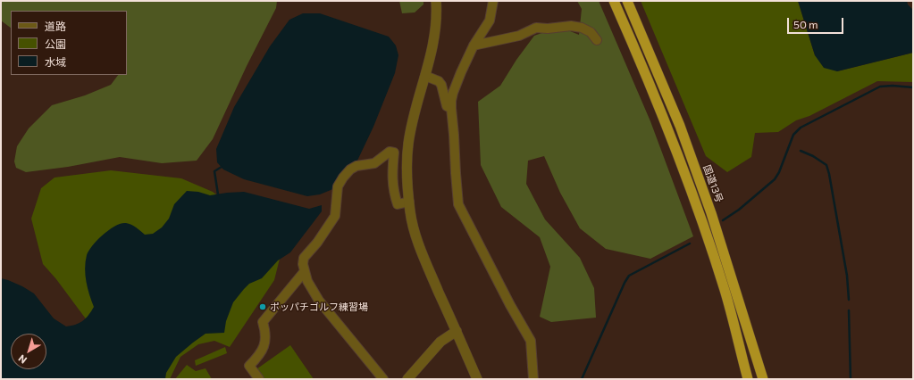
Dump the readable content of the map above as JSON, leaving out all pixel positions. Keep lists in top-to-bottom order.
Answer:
{
  "streets": {
    "highway": ["国道13号"]
  },
  "places": ["ポッパチゴルフ練習場"],
  "legend": ["道路", "公園", "水域"],
  "scale_bar": "50 m",
  "north": "bottom left"
}
